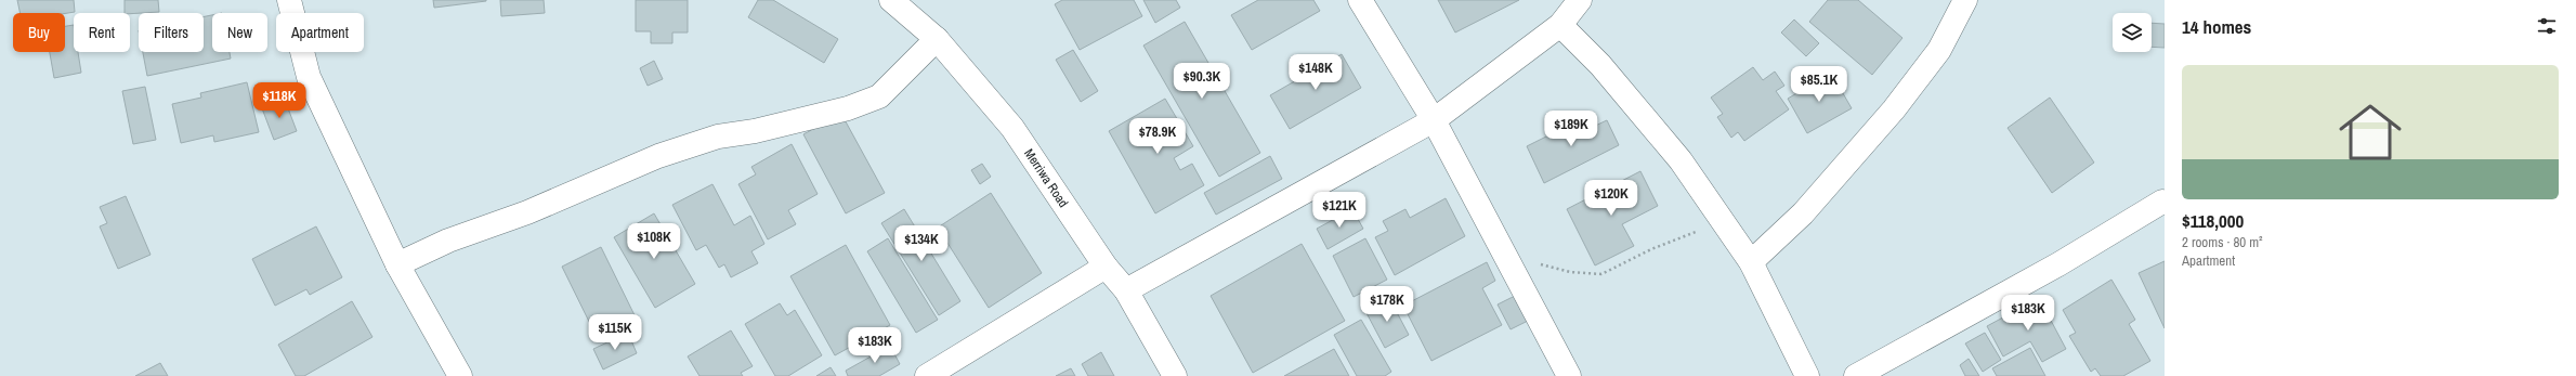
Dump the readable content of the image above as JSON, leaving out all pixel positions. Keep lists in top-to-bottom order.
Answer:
{
  "streets": {
    "street": ["Merriwa Road"]
  },
  "page": {
    "heading": "14 homes",
    "chip": [
      "Buy",
      "Rent",
      "Filters",
      "New",
      "Apartment"
    ],
    "list": [
      {
        "name": "$118,000",
        "note": "2 rooms · 80 m² · Apartment"
      }
    ],
    "price": [
      "$148K",
      "$90.3K",
      "$85.1K",
      "$118K",
      "$189K",
      "$78.9K",
      "$120K",
      "$121K",
      "$108K",
      "$134K",
      "$178K",
      "$183K",
      "$115K",
      "$183K"
    ]
  }
}
